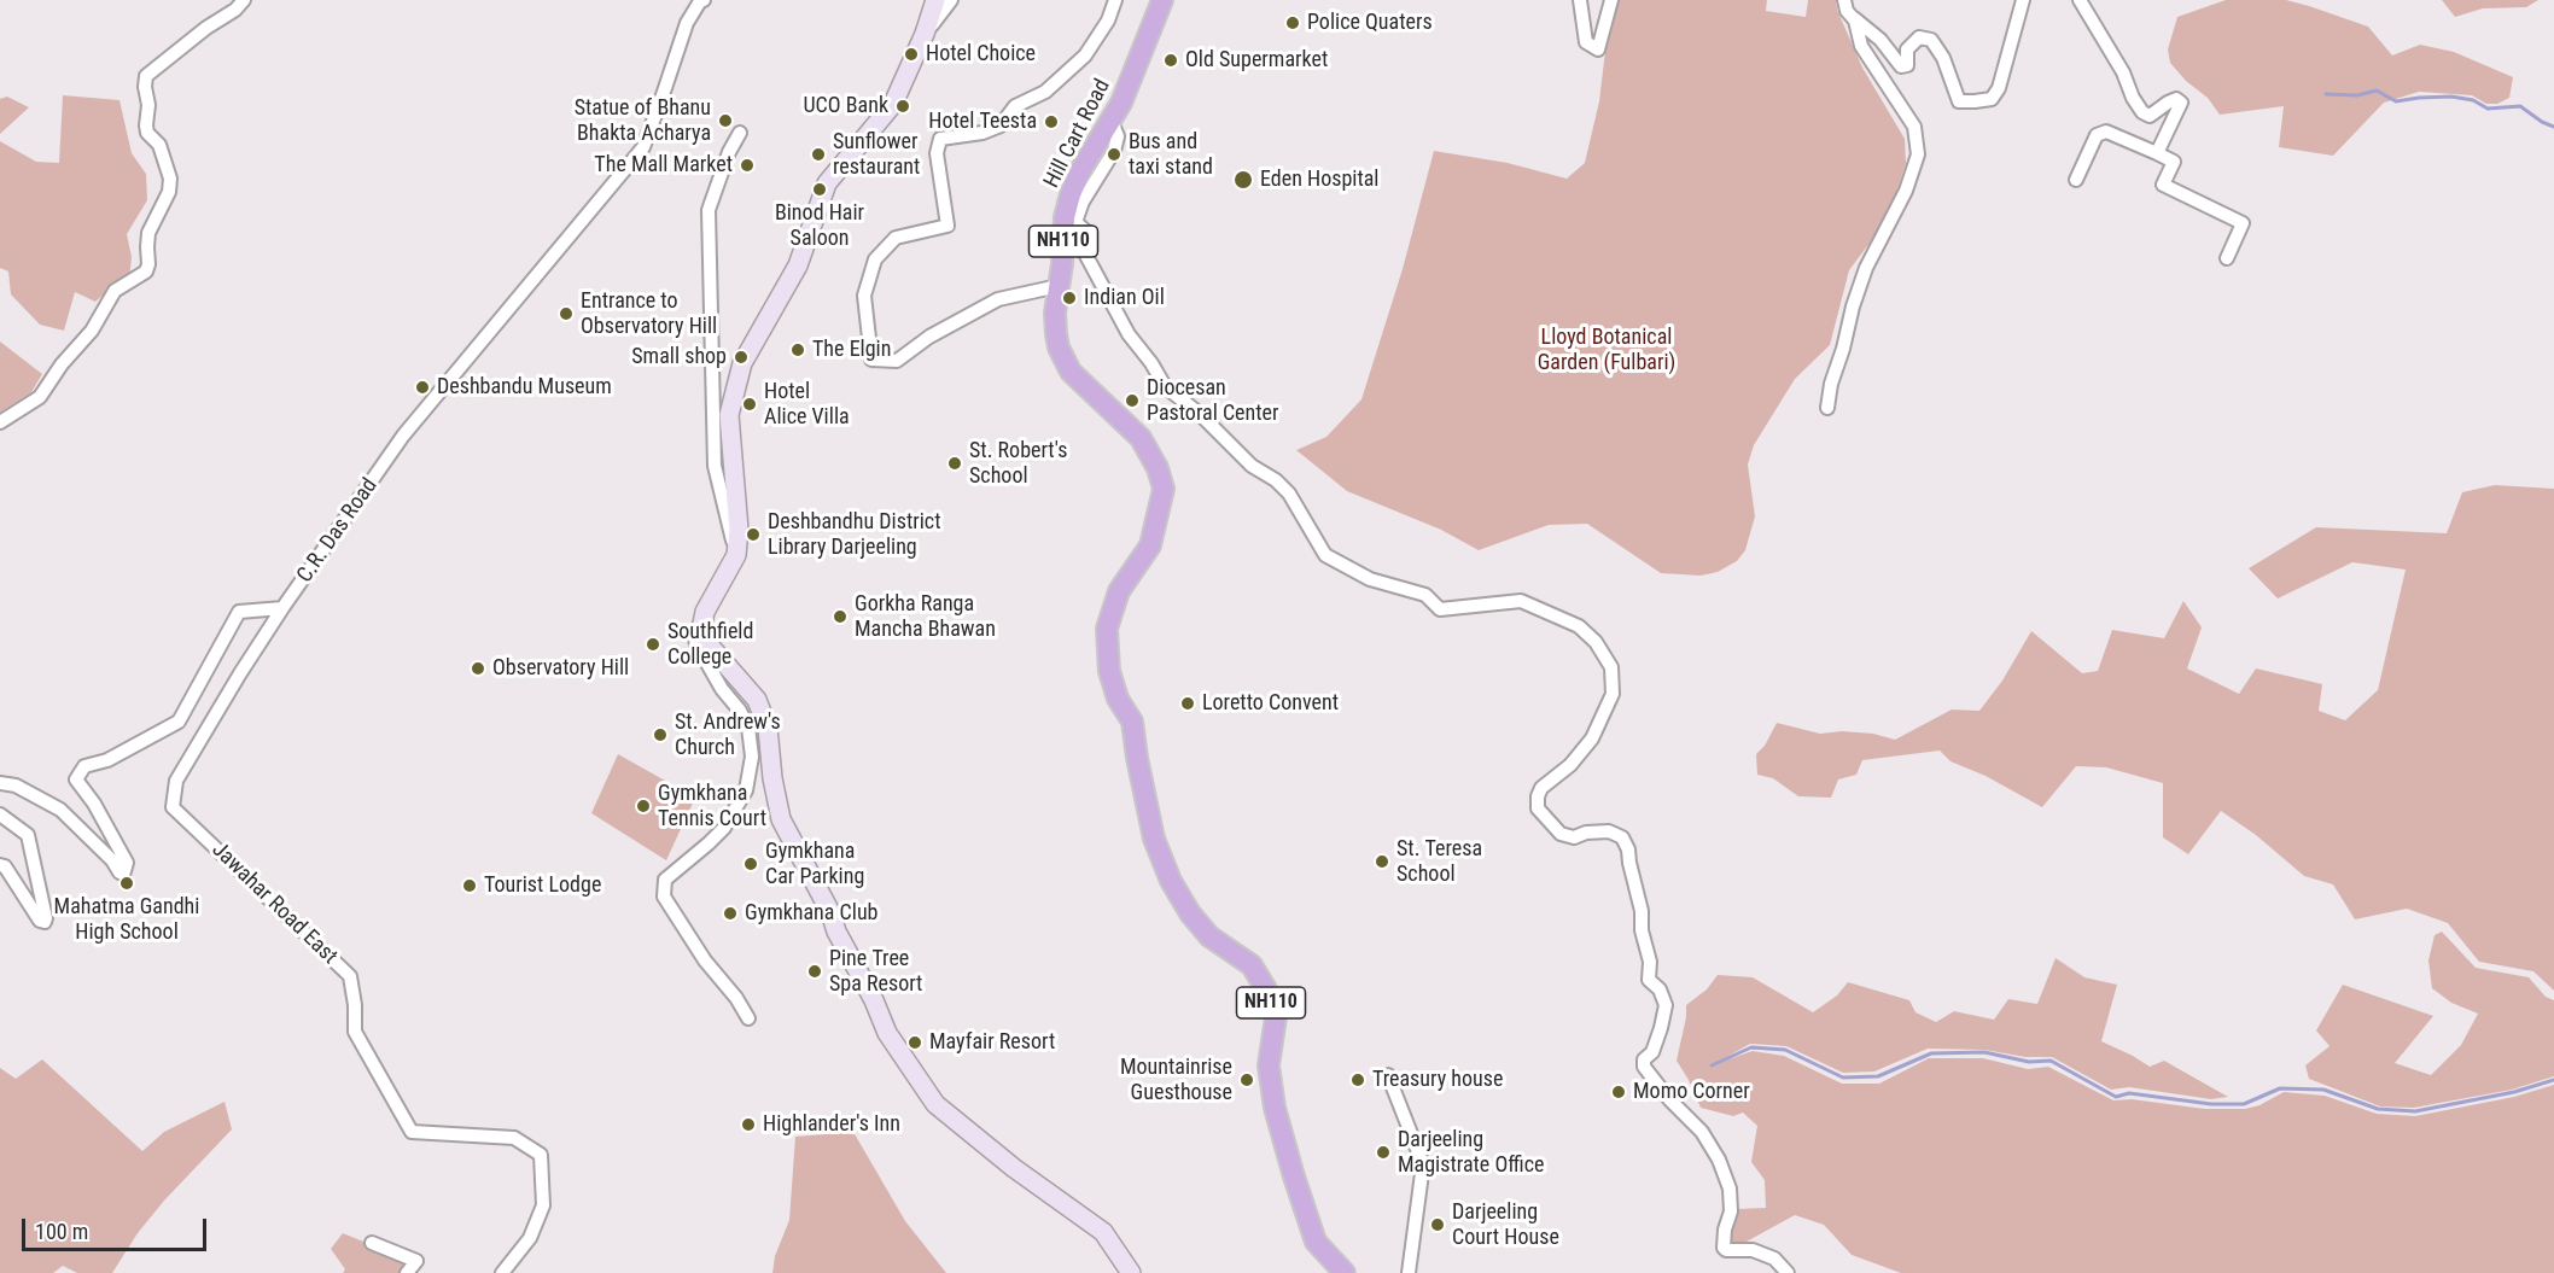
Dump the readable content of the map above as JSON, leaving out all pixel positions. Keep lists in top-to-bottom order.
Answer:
{
  "streets": {
    "highway": ["Hill Cart Road", "NH110"],
    "street": ["C.R. Das Road", "Jawahar Road East"]
  },
  "crossings": [
    ["C.R. Das Road", "Jawahar Road East"]
  ],
  "parks": ["Lloyd Botanical Garden (Fulbari)"],
  "places": [
    "Police Quaters",
    "Hotel Choice",
    "Old Supermarket",
    "UCO Bank",
    "Statue of Bhanu Bhakta Acharya",
    "Hotel Teesta",
    "Sunflower restaurant",
    "Bus and taxi stand",
    "The Mall Market",
    "Eden Hospital",
    "Binod Hair Saloon",
    "Indian Oil",
    "Entrance to Observatory Hill",
    "The Elgin",
    "Small shop",
    "Deshbandu Museum",
    "Diocesan Pastoral Center",
    "Hotel Alice Villa",
    "St. Robert's School",
    "Deshbandhu District Library Darjeeling",
    "Gorkha Ranga Mancha Bhawan",
    "Southfield College",
    "Observatory Hill",
    "Loretto Convent",
    "St. Andrew's Church",
    "Gymkhana Tennis Court",
    "St. Teresa School",
    "Gymkhana Car Parking",
    "Mahatma Gandhi High School",
    "Tourist Lodge",
    "Gymkhana Club",
    "Pine Tree Spa Resort",
    "Mayfair Resort",
    "Mountainrise Guesthouse",
    "Treasury house",
    "Momo Corner",
    "Highlander's Inn",
    "Darjeeling Magistrate Office",
    "Darjeeling Court House"
  ],
  "scale_bar": "100 m"
}
